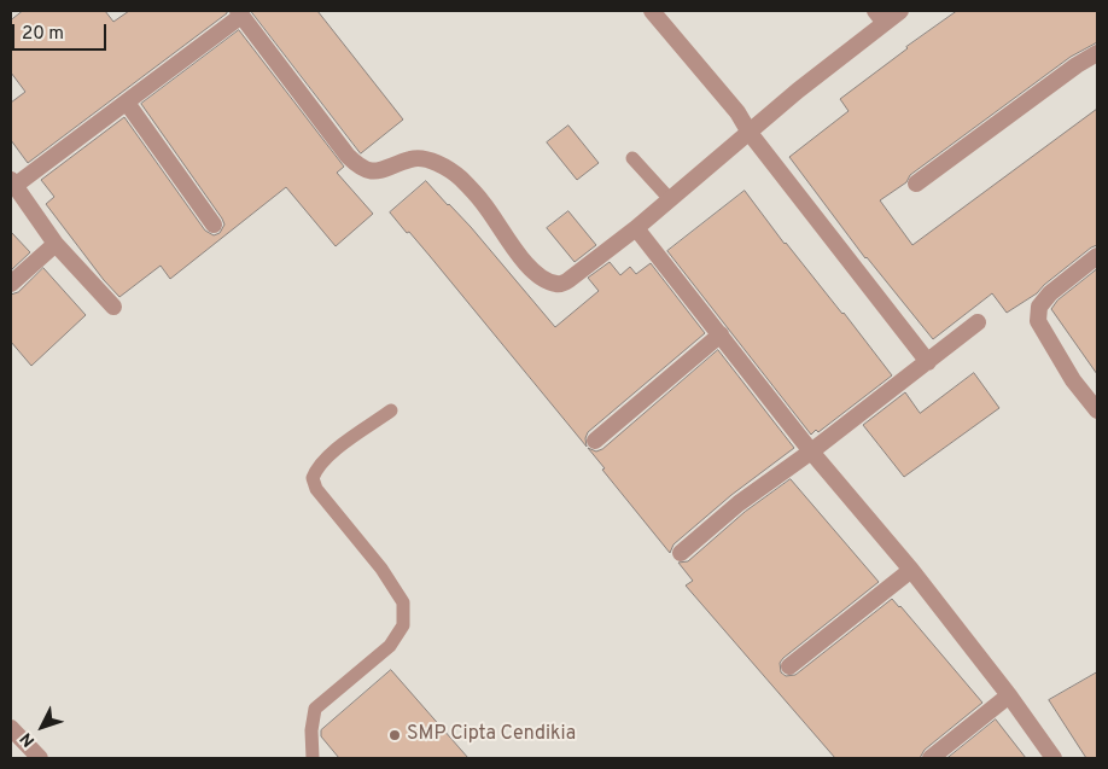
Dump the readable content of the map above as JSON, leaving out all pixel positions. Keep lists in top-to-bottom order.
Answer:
{
  "places": ["SMP Cipta Cendikia"],
  "scale_bar": "20 m",
  "north": "bottom left"
}
